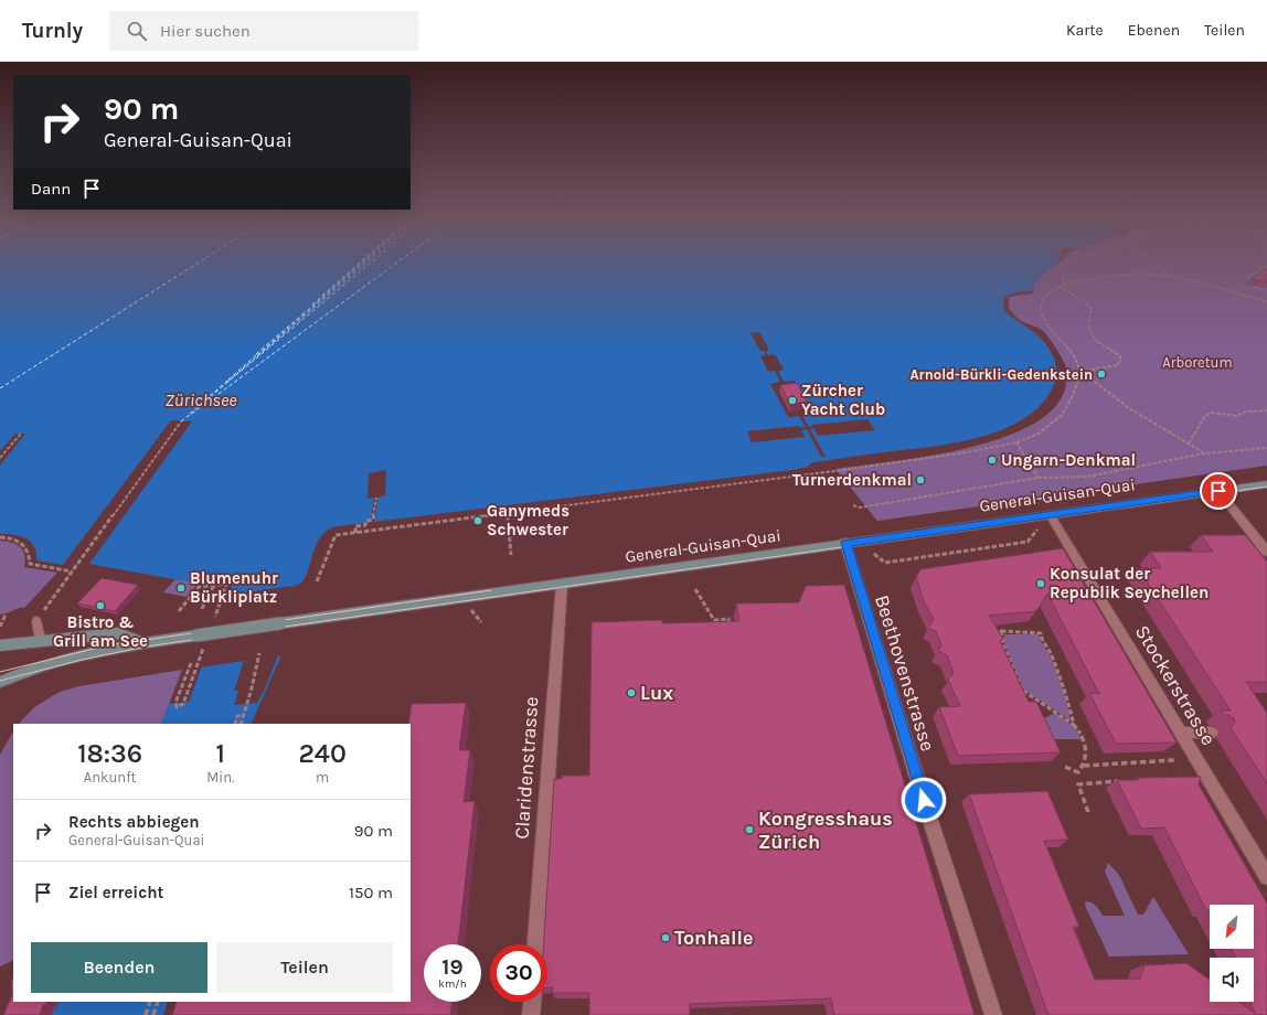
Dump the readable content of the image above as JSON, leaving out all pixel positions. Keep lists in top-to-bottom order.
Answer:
{
  "streets": {
    "main road": ["General-Guisan-Quai"],
    "street": ["Beethovenstrasse", "Stockerstrasse", "Claridenstrasse"]
  },
  "crossings": [
    ["General-Guisan-Quai", "Beethovenstrasse"],
    ["General-Guisan-Quai", "Stockerstrasse"],
    ["General-Guisan-Quai", "Claridenstrasse"]
  ],
  "water": ["Zürichsee"],
  "parks": ["Arboretum"],
  "places": [
    "Arnold-Bürkli-Gedenkstein",
    "Zürcher Yacht Club",
    "Ungarn-Denkmal",
    "Turnerdenkmal",
    "Ganymeds Schwester",
    "Konsulat der Republik Seychellen",
    "Blumenuhr Bürkliplatz",
    "Bistro & Grill am See",
    "Lux",
    "Kongresshaus Zürich",
    "Tonhalle"
  ],
  "north": "bottom left",
  "page": {
    "header": "Turnly",
    "search": "Hier suchen",
    "nav": ["Karte", "Ebenen", "Teilen"],
    "turn": ["90 m", "General-Guisan-Quai"],
    "then": "Dann",
    "eta": [
      "18:36",
      "Ankunft",
      "1",
      "Min.",
      "240",
      "m"
    ],
    "list": [
      {
        "name": "Rechts abbiegen",
        "note": "General-Guisan-Quai",
        "value": "90 m"
      },
      {
        "name": "Ziel erreicht",
        "value": "150 m"
      }
    ],
    "buttons": ["Beenden", "Teilen"],
    "speed": "19 km/h",
    "limit": "30"
  }
}
